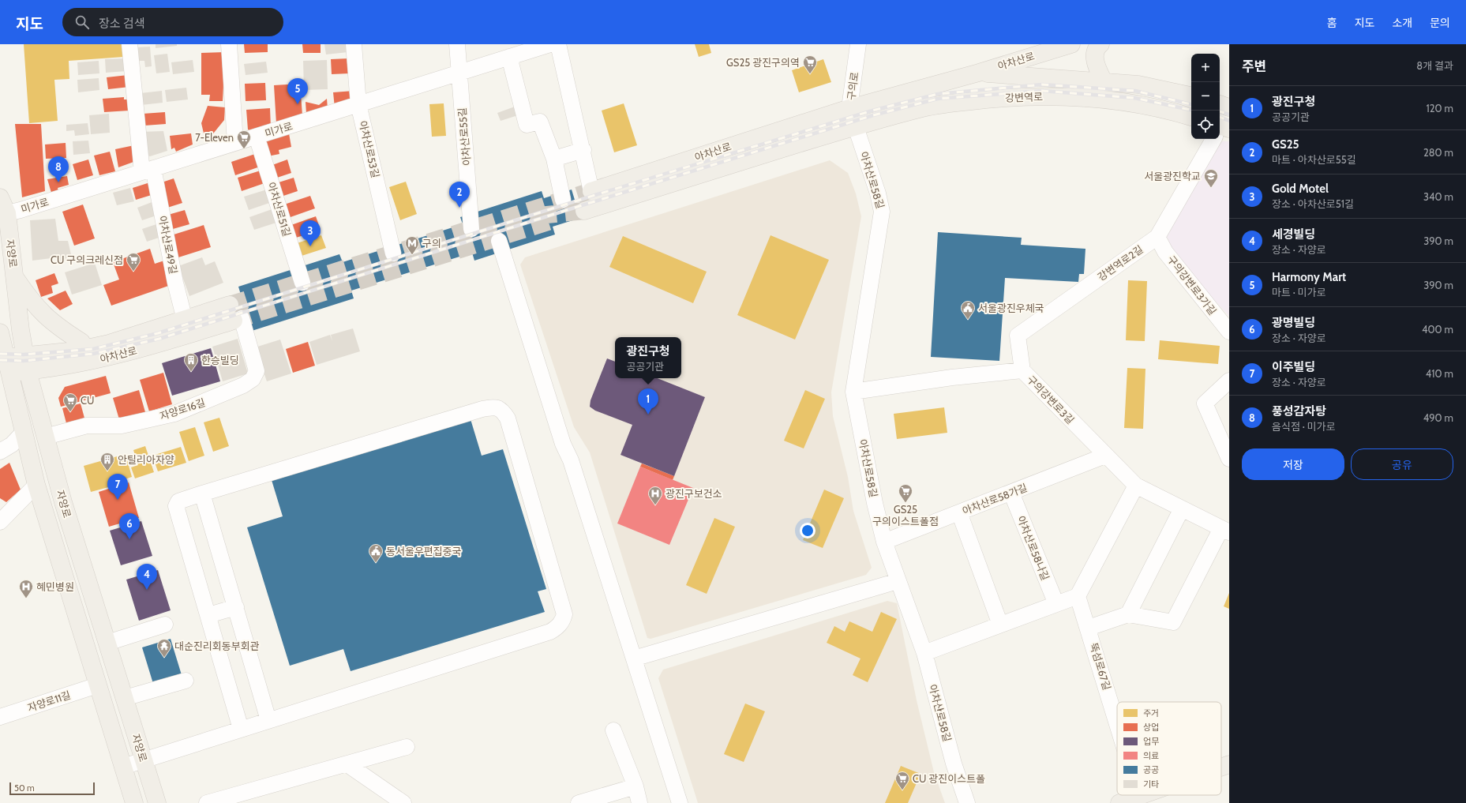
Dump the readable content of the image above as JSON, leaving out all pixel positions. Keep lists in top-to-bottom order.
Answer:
{
  "streets": {
    "main road": ["아차산로", "강변역로", "자양로"],
    "street": [
      "구의로",
      "미가로",
      "아차산로55길",
      "아차산로53길",
      "아차산로58길",
      "아차산로51길",
      "아차산로49길",
      "강변역로2길",
      "구의강변로3가길",
      "구의강변로3길",
      "자양로16길",
      "아차산로58가길",
      "아차산로58나길",
      "뚝섬로67길",
      "자양로11길"
    ]
  },
  "crossings": [
    ["아차산로", "구의로"],
    ["아차산로", "강변역로"],
    ["아차산로", "아차산로58길"],
    ["아차산로", "아차산로49길"],
    ["아차산로", "자양로"],
    ["아차산로", "자양로16길"],
    ["구의로", "강변역로"],
    ["구의로", "아차산로58길"],
    ["강변역로", "아차산로58길"],
    ["미가로", "아차산로55길"],
    ["미가로", "아차산로53길"],
    ["미가로", "아차산로51길"],
    ["미가로", "아차산로49길"],
    ["미가로", "자양로"],
    ["아차산로58길", "구의강변로3길"],
    ["아차산로58길", "아차산로58가길"],
    ["자양로", "자양로16길"],
    ["자양로", "자양로11길"],
    ["강변역로2길", "구의강변로3가길"],
    ["강변역로2길", "구의강변로3길"],
    ["구의강변로3길", "아차산로58가길"],
    ["아차산로58가길", "아차산로58나길"]
  ],
  "places": {
    "supermarket": [
      "GS25 광진구의역",
      "7-Eleven",
      "CU 구의크레신점",
      "CU",
      "GS25 구의이스트폴점",
      "CU 광진이스트폴"
    ],
    "school or university": ["서울광진학교"],
    "metro station": ["구의"],
    "public building": ["서울광진우체국", "동서울우편집중국"],
    "building": ["한승빌딩", "안틸리아자양"],
    "hospital": ["광진구보건소", "혜민병원"],
    "temple": ["대순진리회동부회관"]
  },
  "legend": [
    "주거",
    "상업",
    "업무",
    "의료",
    "공공",
    "기타"
  ],
  "scale_bar": "50 m",
  "page": {
    "header": "지도",
    "search": "장소 검색",
    "nav": [
      "홈",
      "지도",
      "소개",
      "문의"
    ],
    "heading": ["주변", "8개 결과"],
    "map_buttons": ["+", "−"],
    "pins": [
      "5",
      "8",
      "2",
      "3",
      "1",
      "7",
      "6",
      "4"
    ],
    "list": [
      {
        "mark": "1",
        "name": "광진구청",
        "note": "공공기관",
        "value": "120 m"
      },
      {
        "mark": "2",
        "name": "GS25",
        "note": "마트 · 아차산로55길",
        "value": "280 m"
      },
      {
        "mark": "3",
        "name": "Gold Motel",
        "note": "장소 · 아차산로51길",
        "value": "340 m"
      },
      {
        "mark": "4",
        "name": "세경빌딩",
        "note": "장소 · 자양로",
        "value": "390 m"
      },
      {
        "mark": "5",
        "name": "Harmony Mart",
        "note": "마트 · 미가로",
        "value": "390 m"
      },
      {
        "mark": "6",
        "name": "광명빌딩",
        "note": "장소 · 자양로",
        "value": "400 m"
      },
      {
        "mark": "7",
        "name": "이주빌딩",
        "note": "장소 · 자양로",
        "value": "410 m"
      },
      {
        "mark": "8",
        "name": "풍성감자탕",
        "note": "음식점 · 미가로",
        "value": "490 m"
      }
    ],
    "popup": ["광진구청", "공공기관"],
    "buttons": ["저장", "공유"],
    "scale": "50 m"
  }
}
